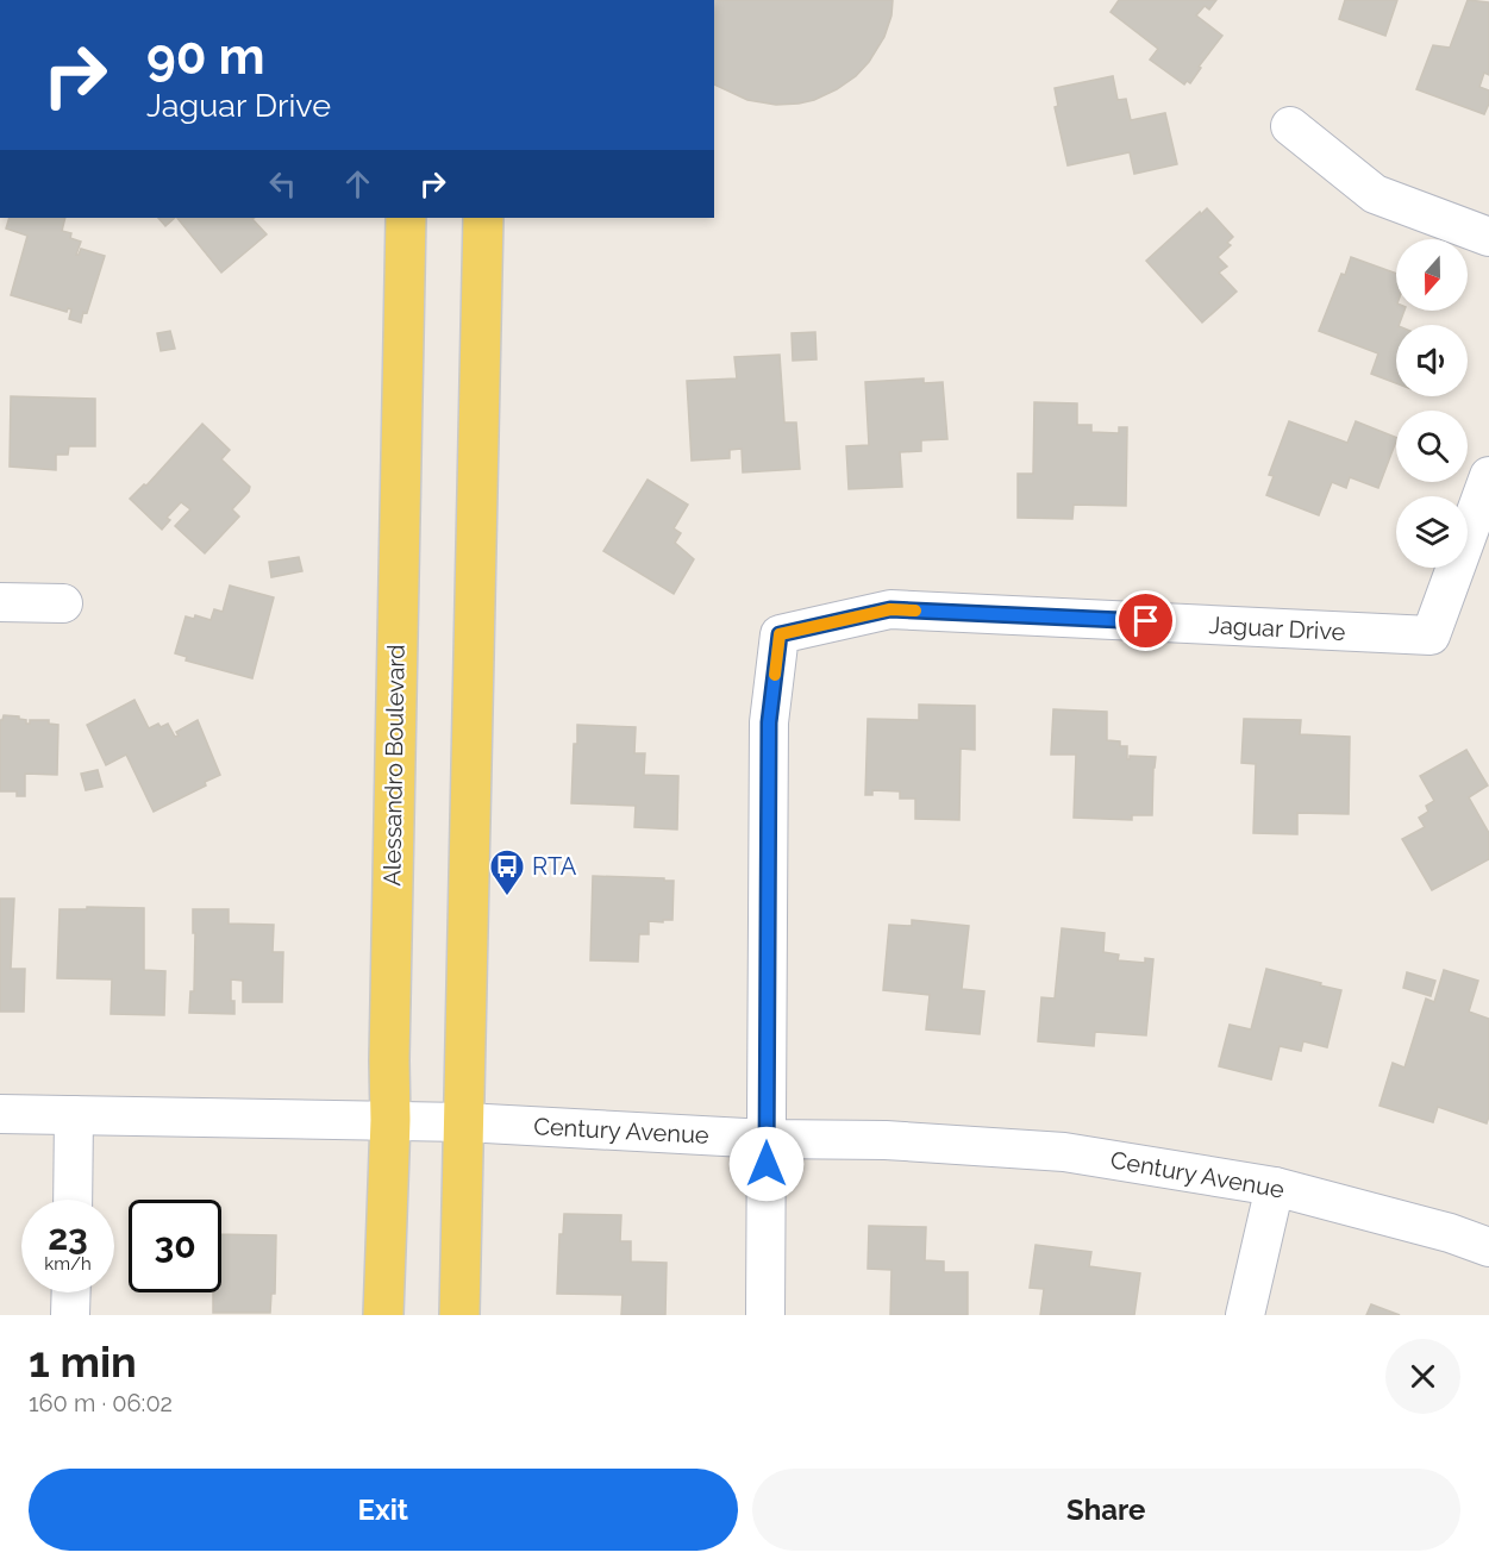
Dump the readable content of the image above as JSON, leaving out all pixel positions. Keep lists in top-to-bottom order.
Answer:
{
  "streets": {
    "main road": ["Alessandro Boulevard"],
    "street": ["Jaguar Drive", "Century Avenue"]
  },
  "crossings": [
    ["Jaguar Drive", "Century Avenue"],
    ["Alessandro Boulevard", "Century Avenue"]
  ],
  "places": {
    "bus stop": ["RTA"]
  },
  "north": "bottom",
  "page": {
    "turn": ["90 m", "Jaguar Drive"],
    "speed": "23 km/h",
    "limit": "30",
    "heading": ["1 min", "160 m · 06:02"],
    "buttons": ["Exit", "Share"]
  }
}
